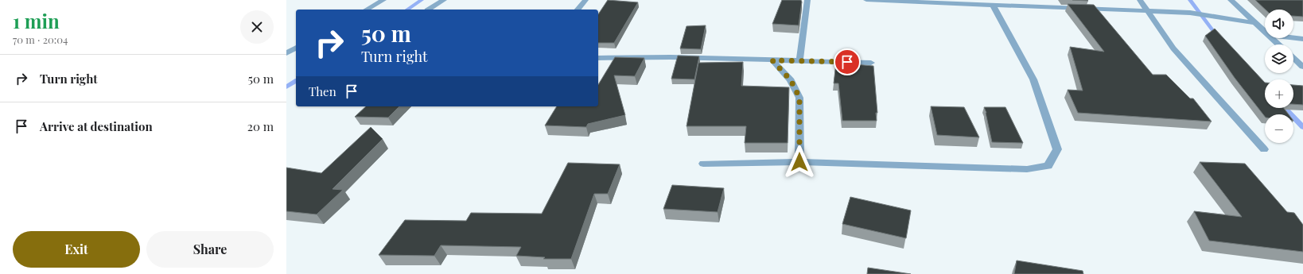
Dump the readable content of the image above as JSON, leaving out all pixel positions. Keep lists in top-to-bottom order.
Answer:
{
  "page": {
    "heading": ["1 min", "70 m · 20:04"],
    "map_buttons": ["+", "−"],
    "turn": ["50 m", "Turn right"],
    "list": [
      {
        "name": "Turn right",
        "value": "50 m"
      },
      {
        "name": "Arrive at destination",
        "value": "20 m"
      }
    ],
    "then": "Then",
    "buttons": ["Exit", "Share"]
  }
}
